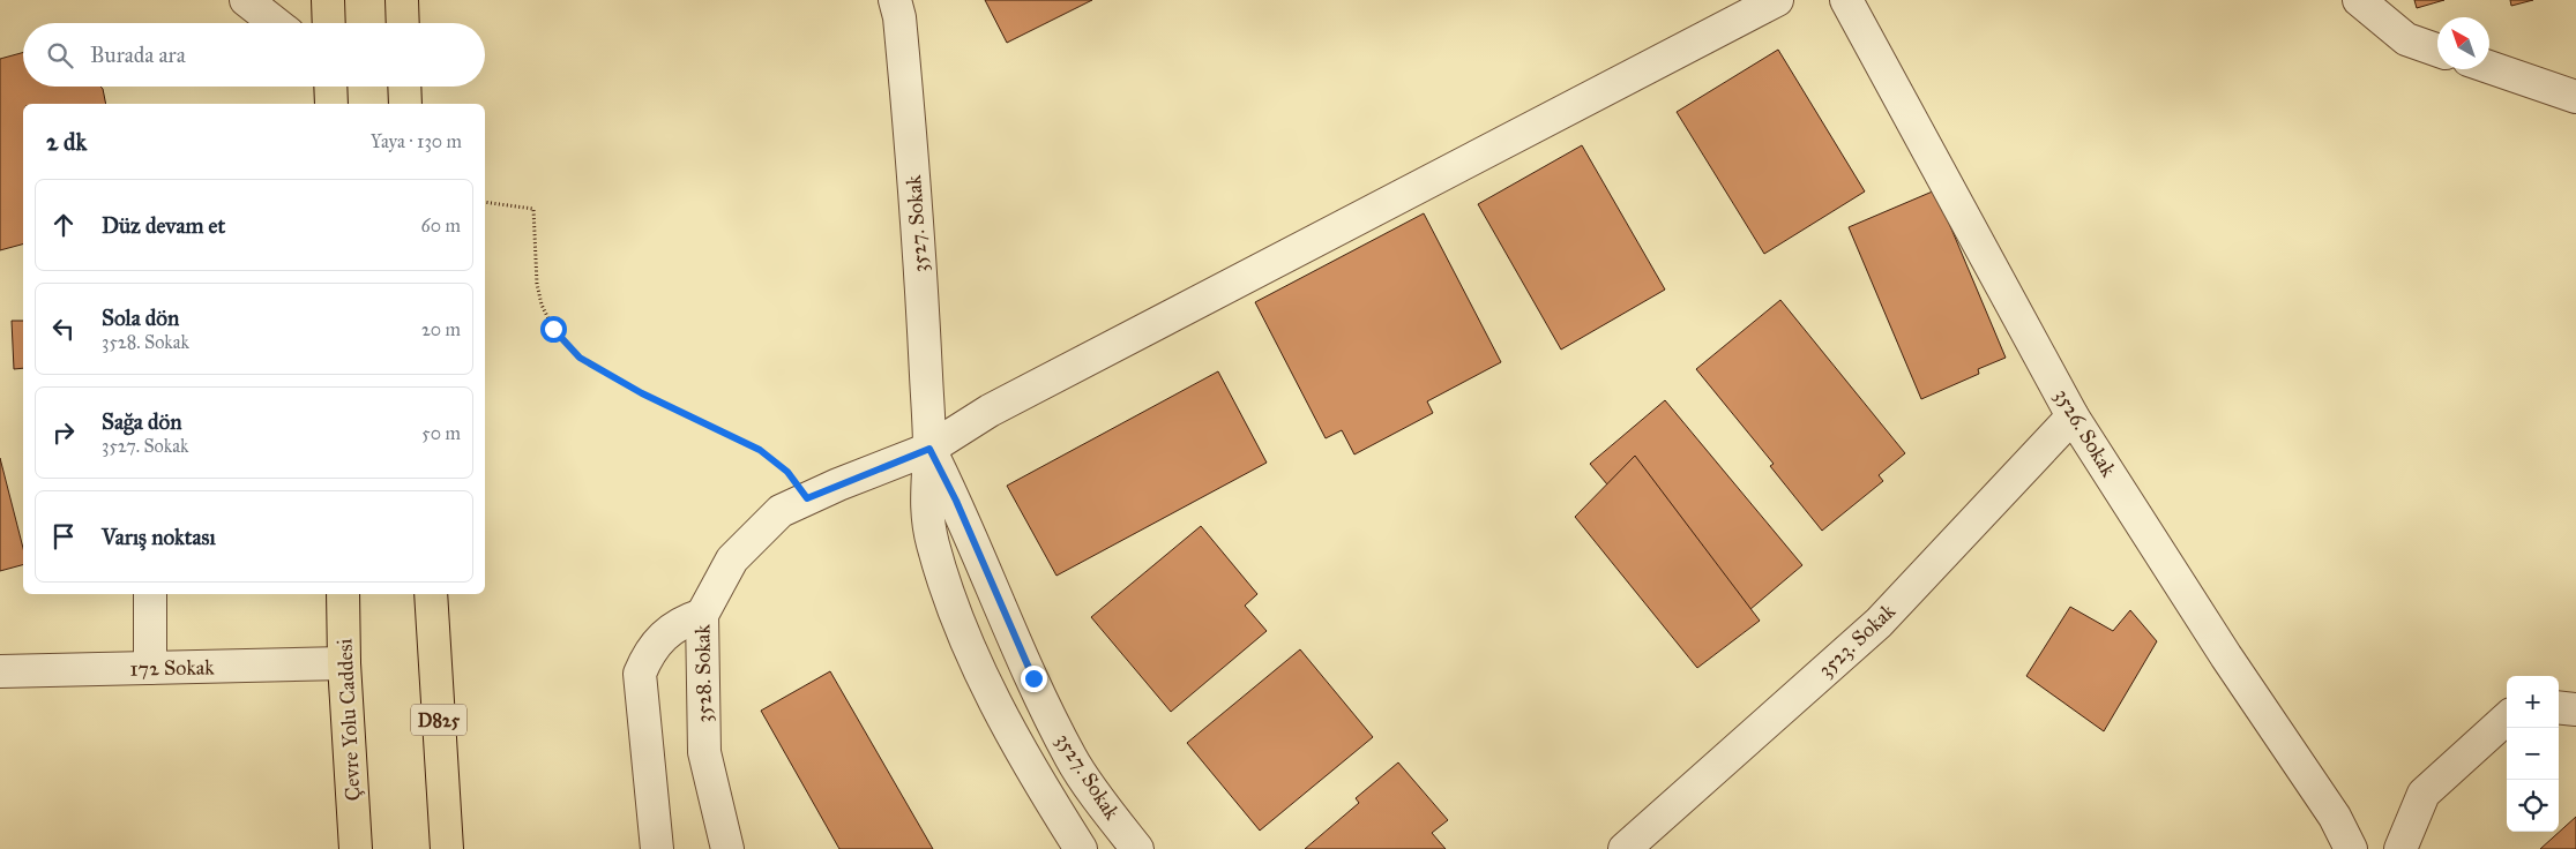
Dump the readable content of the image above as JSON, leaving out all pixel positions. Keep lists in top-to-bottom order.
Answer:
{
  "streets": {
    "highway": ["Çevre Yolu Caddesi", "D825"],
    "street": [
      "3527. Sokak",
      "3526. Sokak",
      "3523. Sokak",
      "172 Sokak",
      "3528. Sokak"
    ]
  },
  "crossings": [
    ["3527. Sokak", "3528. Sokak"],
    ["3526. Sokak", "3523. Sokak"],
    ["172 Sokak", "Çevre Yolu Caddesi"]
  ],
  "north": "top left",
  "page": {
    "search": "Burada ara",
    "heading": ["2 dk", "Yaya · 130 m"],
    "list": [
      ["Düz devam et", "60 m"],
      ["Sola dön", "3528. Sokak", "20 m"],
      ["Sağa dön", "3527. Sokak", "50 m"],
      "Varış noktası"
    ],
    "map_buttons": ["+", "−"]
  }
}
